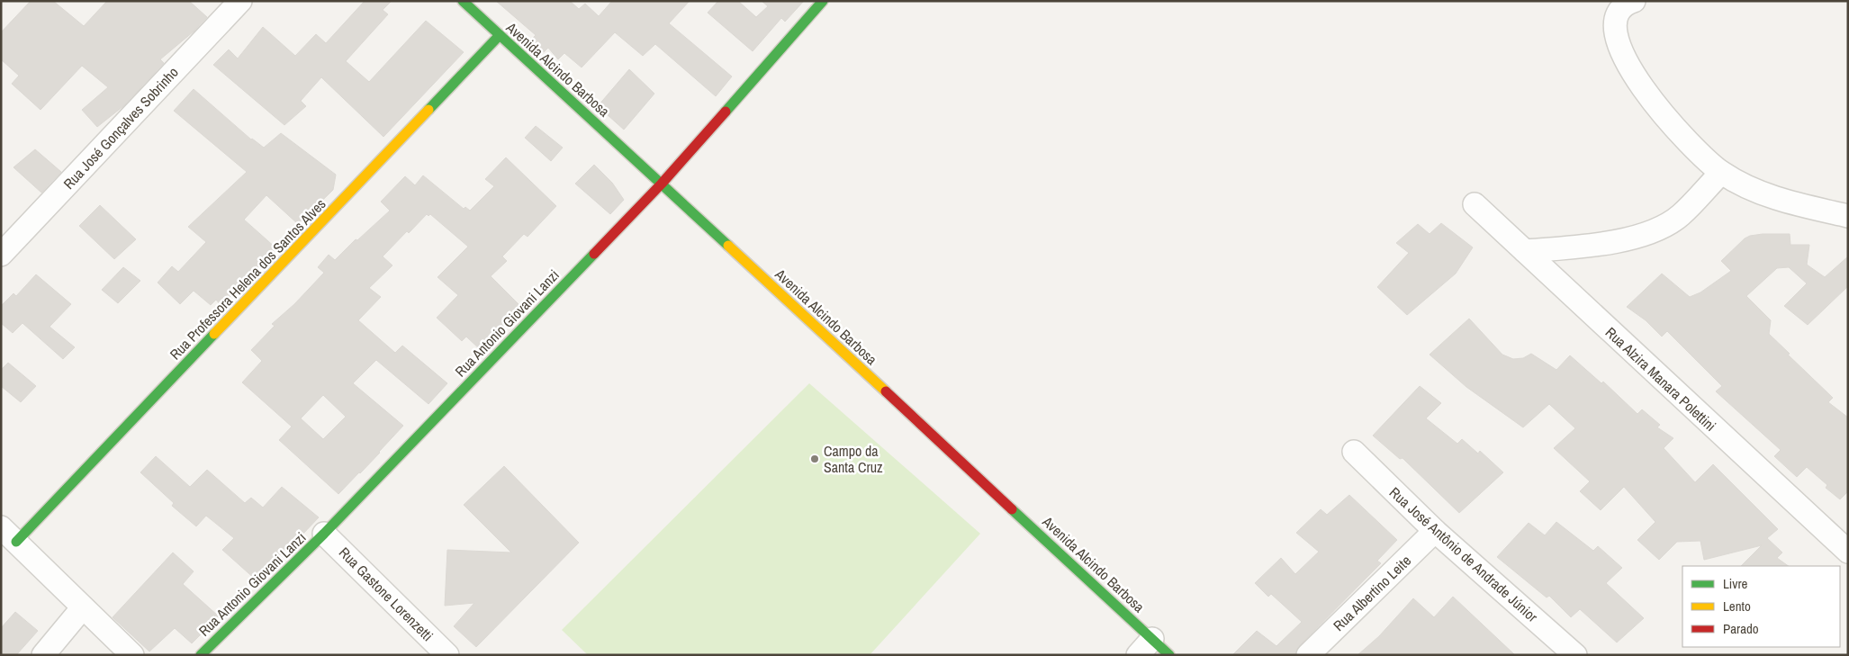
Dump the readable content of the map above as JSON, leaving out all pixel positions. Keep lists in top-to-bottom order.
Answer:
{
  "streets": {
    "street": [
      "Avenida Alcindo Barbosa",
      "Rua José Gonçalves Sobrinho",
      "Rua Professora Helena dos Santos Alves",
      "Rua Antonio Giovani Lanzi",
      "Rua Alzira Manara Polettini",
      "Rua José Antônio de Andrade Júnior",
      "Rua Albertino Leite",
      "Rua Gastone Lorenzetti"
    ]
  },
  "crossings": [
    ["Avenida Alcindo Barbosa", "Rua Professora Helena dos Santos Alves"],
    ["Avenida Alcindo Barbosa", "Rua Antonio Giovani Lanzi"],
    ["Rua Antonio Giovani Lanzi", "Rua Gastone Lorenzetti"],
    ["Rua José Antônio de Andrade Júnior", "Rua Albertino Leite"]
  ],
  "places": ["Campo da Santa Cruz"],
  "legend": ["Livre", "Lento", "Parado"]
}
